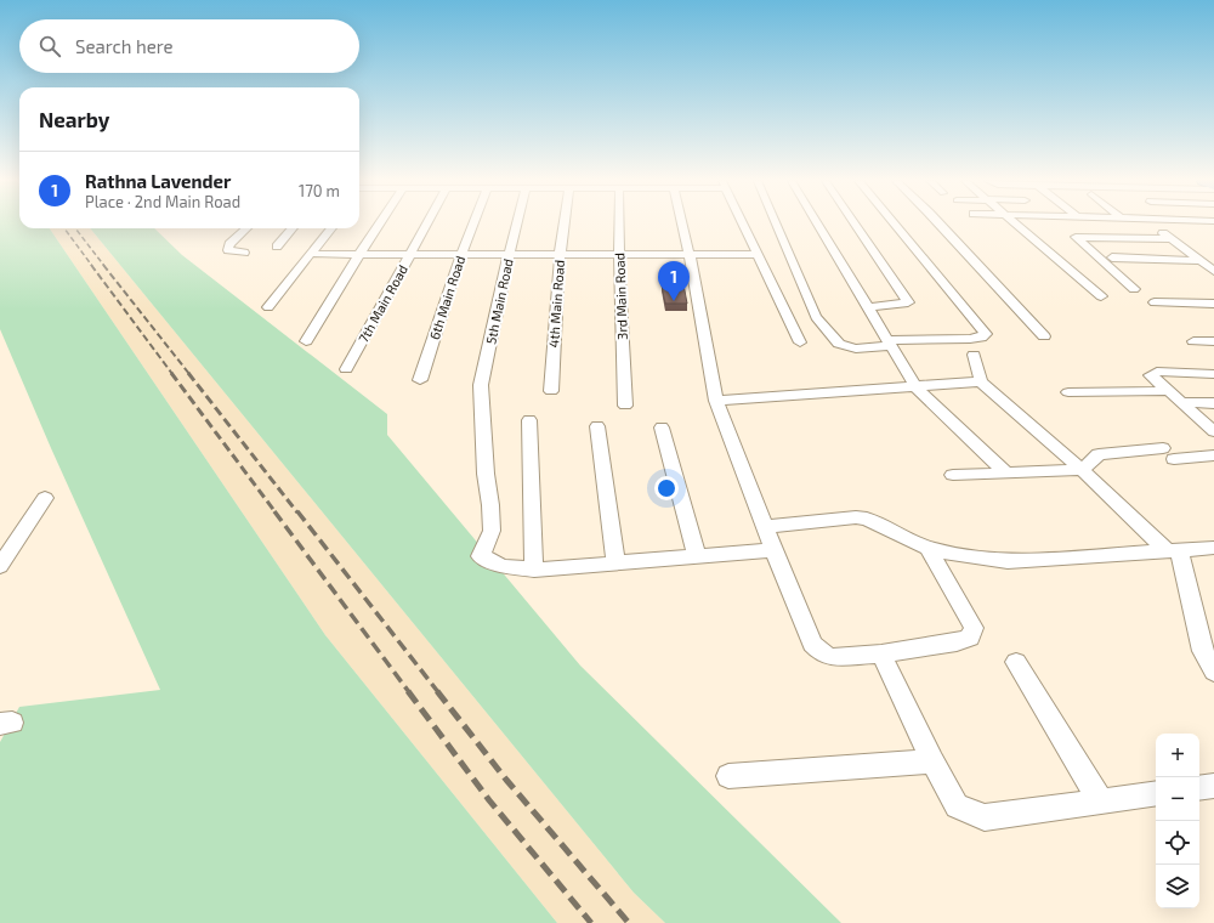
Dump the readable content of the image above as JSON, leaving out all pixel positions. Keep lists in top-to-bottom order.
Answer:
{
  "streets": {
    "street": [
      "3rd Main Road",
      "6th Main Road",
      "5th Main Road",
      "7th Main Road",
      "4th Main Road"
    ]
  },
  "page": {
    "search": "Search here",
    "heading": "Nearby",
    "list": [
      {
        "mark": "1",
        "name": "Rathna Lavender",
        "note": "Place · 2nd Main Road",
        "value": "170 m"
      }
    ],
    "pins": "1",
    "map_buttons": ["+", "−"]
  }
}
